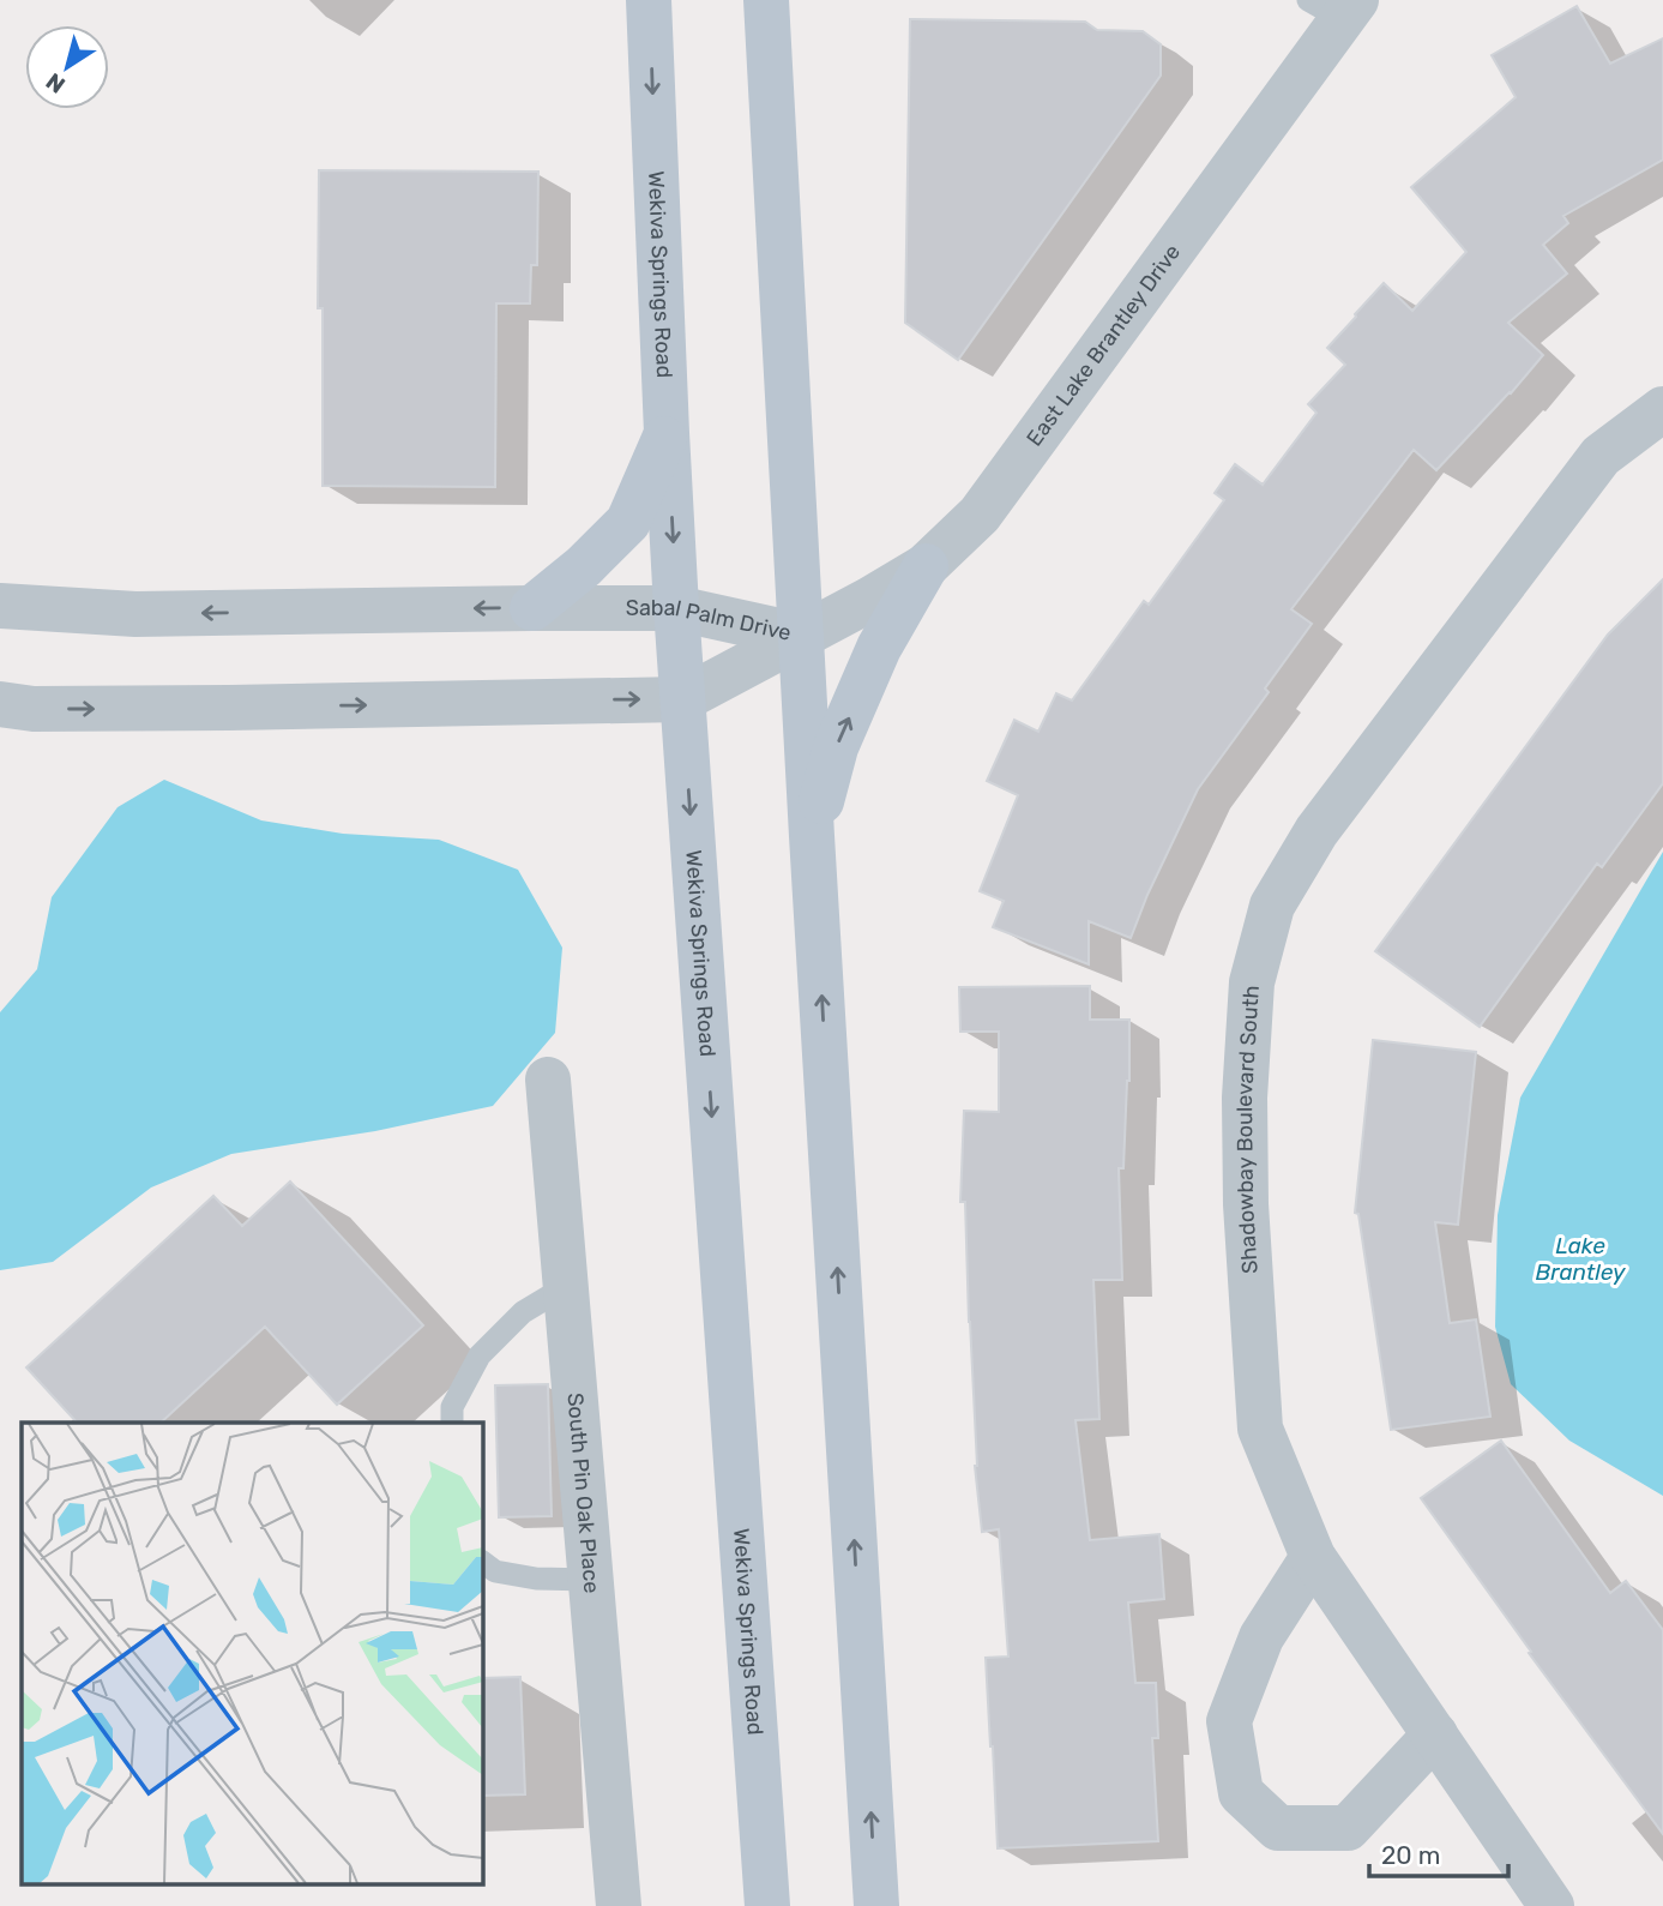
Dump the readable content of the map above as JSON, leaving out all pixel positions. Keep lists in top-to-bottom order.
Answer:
{
  "streets": {
    "main road": ["Wekiva Springs Road"],
    "street": [
      "East Lake Brantley Drive",
      "Sabal Palm Drive",
      "Shadowbay Boulevard South",
      "South Pin Oak Place"
    ]
  },
  "crossings": [
    ["Wekiva Springs Road", "Sabal Palm Drive"],
    ["East Lake Brantley Drive", "Sabal Palm Drive"]
  ],
  "water": ["Lake Brantley"],
  "scale_bar": "20 m",
  "north": "bottom left"
}
